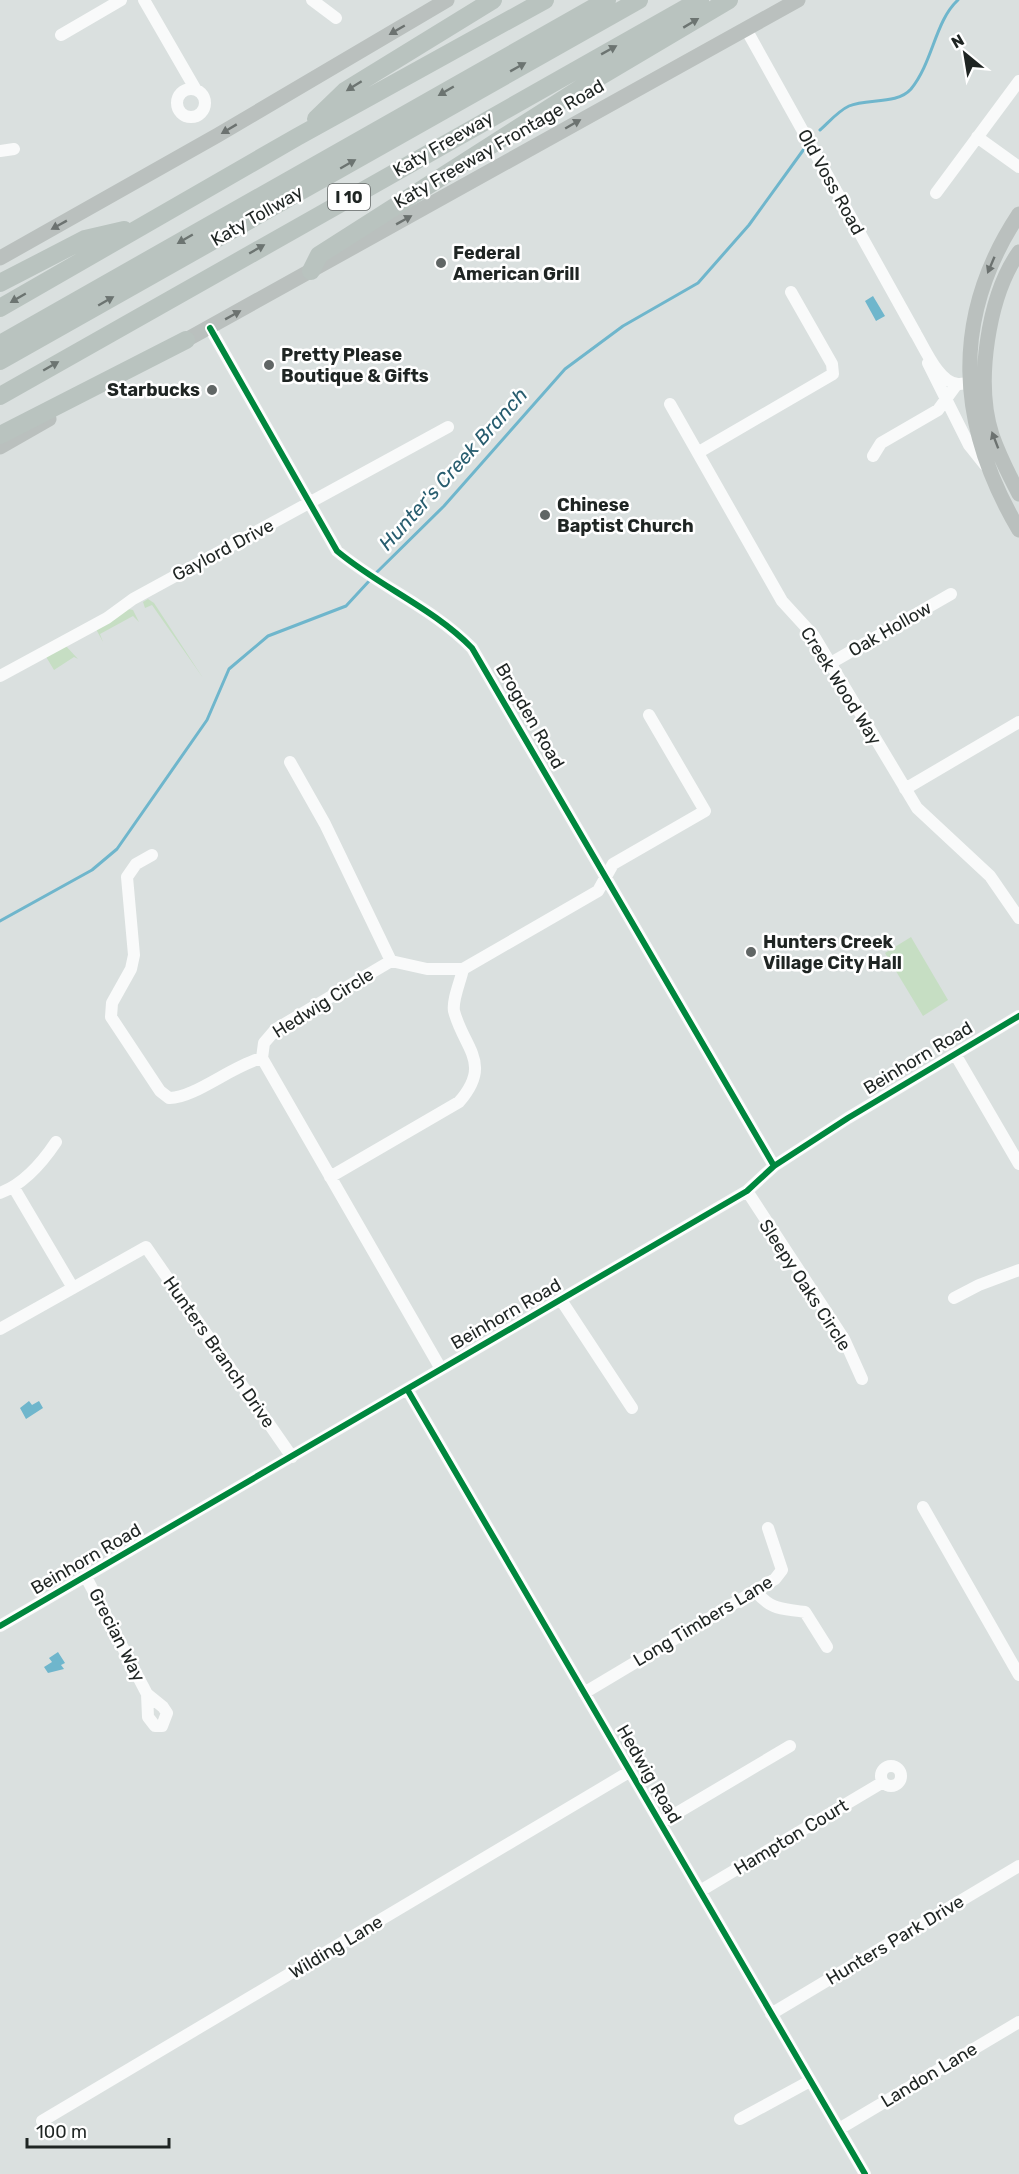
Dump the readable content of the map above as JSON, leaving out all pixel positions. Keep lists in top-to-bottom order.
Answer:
{
  "streets": {
    "highway": ["Katy Freeway", "I 10", "Katy Tollway"],
    "main road": ["Katy Freeway Frontage Road"],
    "street": [
      "Old Voss Road",
      "Gaylord Drive",
      "Oak Hollow",
      "Creek Wood Way",
      "Brogden Road",
      "Hedwig Circle",
      "Beinhorn Road",
      "Sleepy Oaks Circle",
      "Hunters Branch Drive",
      "Long Timbers Lane",
      "Grecian Way",
      "Hedwig Road",
      "Hampton Court",
      "Hunters Park Drive",
      "Wilding Lane",
      "Landon Lane"
    ]
  },
  "crossings": [
    ["Katy Freeway Frontage Road", "Old Voss Road"],
    ["Katy Freeway Frontage Road", "Brogden Road"],
    ["Gaylord Drive", "Brogden Road"],
    ["Oak Hollow", "Creek Wood Way"],
    ["Brogden Road", "Beinhorn Road"],
    ["Hedwig Circle", "Beinhorn Road"],
    ["Beinhorn Road", "Sleepy Oaks Circle"],
    ["Beinhorn Road", "Hunters Branch Drive"],
    ["Beinhorn Road", "Grecian Way"],
    ["Beinhorn Road", "Hedwig Road"],
    ["Long Timbers Lane", "Hedwig Road"],
    ["Hedwig Road", "Hampton Court"],
    ["Hedwig Road", "Hunters Park Drive"],
    ["Hedwig Road", "Wilding Lane"],
    ["Hedwig Road", "Landon Lane"]
  ],
  "one_way": ["Katy Freeway Frontage Road"],
  "water": ["Hunter's Creek Branch"],
  "places": [
    "Federal American Grill",
    "Pretty Please Boutique & Gifts",
    "Starbucks",
    "Chinese Baptist Church",
    "Hunters Creek Village City Hall"
  ],
  "scale_bar": "100 m",
  "north": "top left"
}
